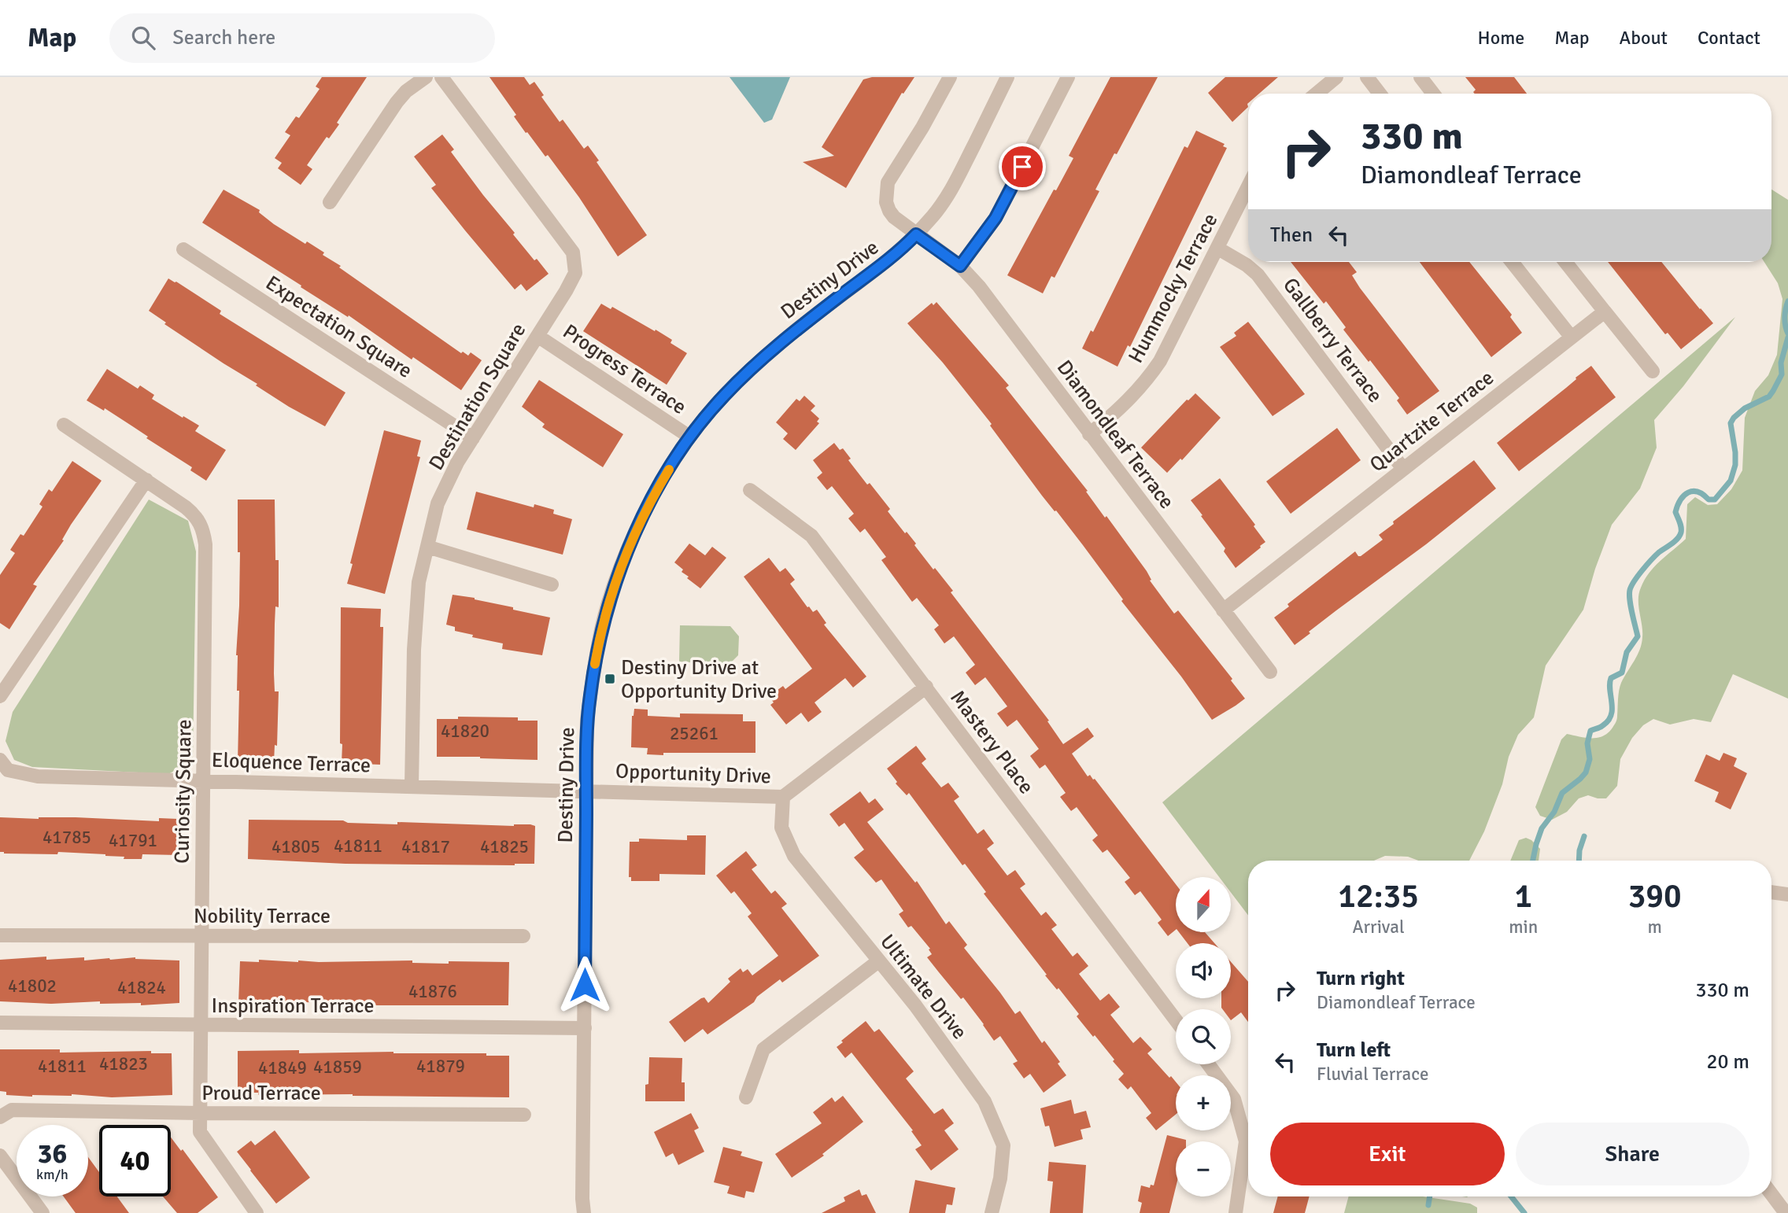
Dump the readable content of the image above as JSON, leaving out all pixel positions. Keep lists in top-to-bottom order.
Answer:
{
  "streets": {
    "street": [
      "Destiny Drive",
      "Hummocky Terrace",
      "Expectation Square",
      "Gallberry Terrace",
      "Progress Terrace",
      "Destination Square",
      "Quartzite Terrace",
      "Diamondleaf Terrace",
      "Mastery Place",
      "Eloquence Terrace",
      "Opportunity Drive",
      "Curiosity Square",
      "Nobility Terrace",
      "Ultimate Drive",
      "Inspiration Terrace",
      "Proud Terrace"
    ]
  },
  "crossings": [
    ["Destiny Drive", "Progress Terrace"],
    ["Destiny Drive", "Diamondleaf Terrace"],
    ["Destiny Drive", "Eloquence Terrace"],
    ["Destiny Drive", "Opportunity Drive"],
    ["Destiny Drive", "Inspiration Terrace"],
    ["Hummocky Terrace", "Gallberry Terrace"],
    ["Hummocky Terrace", "Diamondleaf Terrace"],
    ["Expectation Square", "Destination Square"],
    ["Gallberry Terrace", "Quartzite Terrace"],
    ["Progress Terrace", "Destination Square"],
    ["Destination Square", "Eloquence Terrace"],
    ["Quartzite Terrace", "Diamondleaf Terrace"],
    ["Mastery Place", "Opportunity Drive"],
    ["Eloquence Terrace", "Opportunity Drive"],
    ["Eloquence Terrace", "Curiosity Square"],
    ["Opportunity Drive", "Ultimate Drive"],
    ["Curiosity Square", "Nobility Terrace"],
    ["Curiosity Square", "Inspiration Terrace"],
    ["Curiosity Square", "Proud Terrace"]
  ],
  "places": {
    "transit": ["Destiny Drive at Opportunity Drive"]
  },
  "house_numbers": [
    "41820",
    "25261",
    "41785",
    "41791",
    "41811",
    "41805",
    "41817",
    "41825",
    "41802",
    "41824",
    "41876",
    "41823",
    "41811",
    "41879",
    "41859",
    "41849"
  ],
  "north": "top",
  "page": {
    "header": "Map",
    "search": "Search here",
    "nav": [
      "Home",
      "Map",
      "About",
      "Contact"
    ],
    "turn": ["330 m", "Diamondleaf Terrace"],
    "then": "Then",
    "eta": [
      "12:35",
      "Arrival",
      "1",
      "min",
      "390",
      "m"
    ],
    "map_buttons": ["+", "−"],
    "list": [
      {
        "name": "Turn right",
        "note": "Diamondleaf Terrace",
        "value": "330 m"
      },
      {
        "name": "Turn left",
        "note": "Fluvial Terrace",
        "value": "20 m"
      }
    ],
    "buttons": ["Exit", "Share"],
    "speed": "36 km/h",
    "limit": "40"
  }
}
